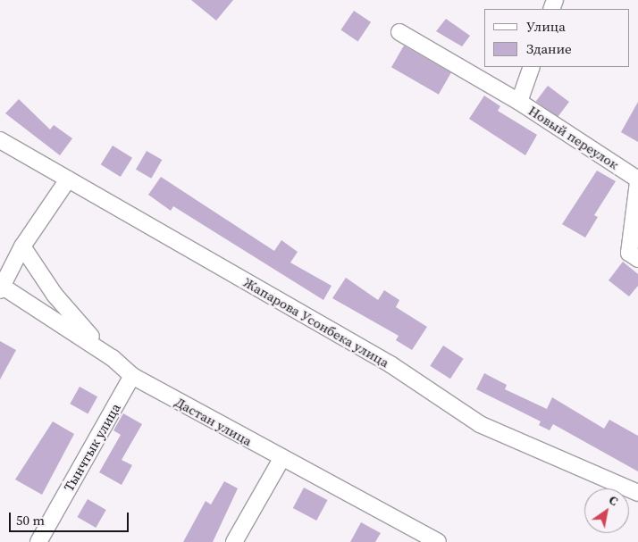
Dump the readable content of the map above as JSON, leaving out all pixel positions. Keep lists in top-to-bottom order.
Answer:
{
  "streets": {
    "street": [
      "Новый переулок",
      "Жапарова Усонбека улица",
      "Дастан улица",
      "Тынчтык улица"
    ]
  },
  "crossings": [
    ["Дастан улица", "Тынчтык улица"]
  ],
  "legend": ["Улица", "Здание"],
  "scale_bar": "50 m",
  "north": "top right"
}
